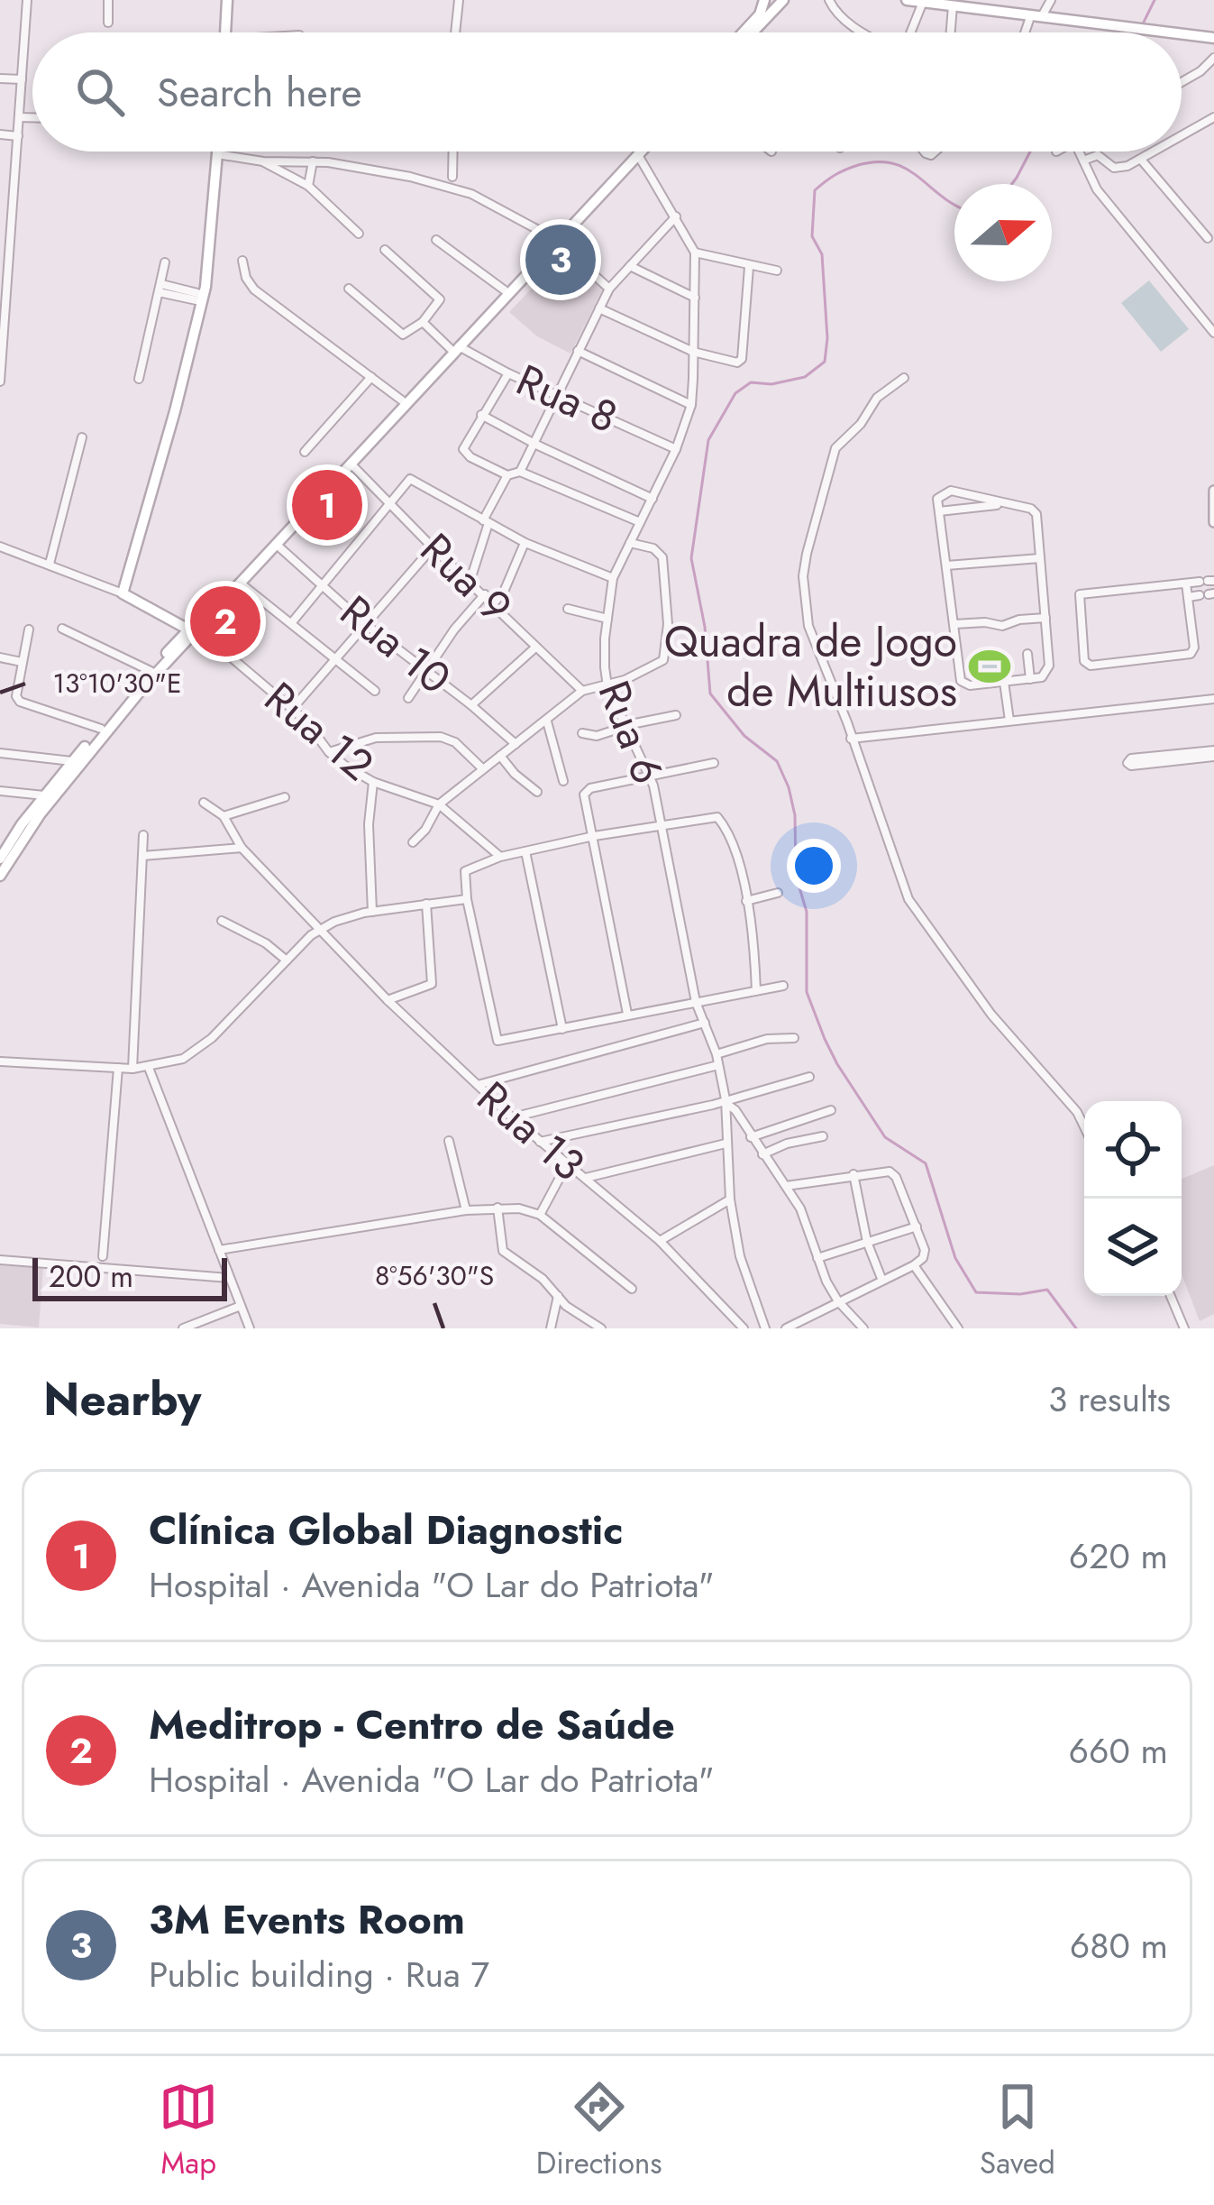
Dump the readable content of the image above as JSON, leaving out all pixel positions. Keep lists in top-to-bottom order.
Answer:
{
  "streets": {
    "street": [
      "Rua 8",
      "Rua 9",
      "Rua 10",
      "Rua 12",
      "Rua 6",
      "Rua 13"
    ]
  },
  "crossings": [
    ["Rua 8", "Rua 6"]
  ],
  "places": {
    "sports": ["Quadra de Jogo de Multiusos"]
  },
  "scale_bar": "200 m",
  "north": "right",
  "page": {
    "search": "Search here",
    "pins": ["3", "1", "2"],
    "scale": "200 m",
    "heading": ["Nearby", "3 results"],
    "list": [
      {
        "mark": "1",
        "name": "Clínica Global Diagnostic",
        "note": "Hospital · Avenida \"O Lar do Patriota\"",
        "value": "620 m"
      },
      {
        "mark": "2",
        "name": "Meditrop - Centro de Saúde",
        "note": "Hospital · Avenida \"O Lar do Patriota\"",
        "value": "660 m"
      },
      {
        "mark": "3",
        "name": "3M Events Room",
        "note": "Public building · Rua 7",
        "value": "680 m"
      }
    ],
    "nav": ["Map", "Directions", "Saved"]
  },
  "coordinates": ["13°10'30\"E", "8°56'30\"S"]
}
